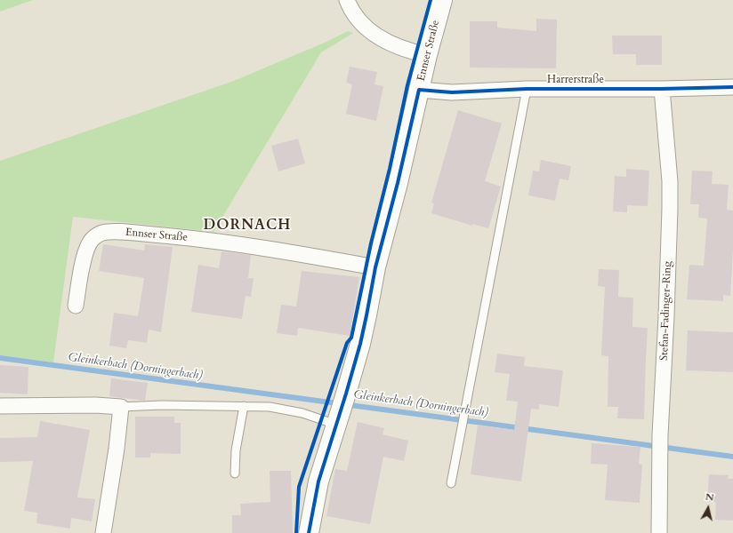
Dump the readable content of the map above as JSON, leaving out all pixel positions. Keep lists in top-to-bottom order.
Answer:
{
  "streets": {
    "street": ["Ennser Straße", "Harrerstraße", "Stefan-Fadinger-Ring"]
  },
  "crossings": [
    ["Ennser Straße", "Harrerstraße"],
    ["Harrerstraße", "Stefan-Fadinger-Ring"]
  ],
  "districts": ["DORNACH"],
  "water": ["Gleinkerbach (Dorningerbach)"],
  "north": "top"
}
